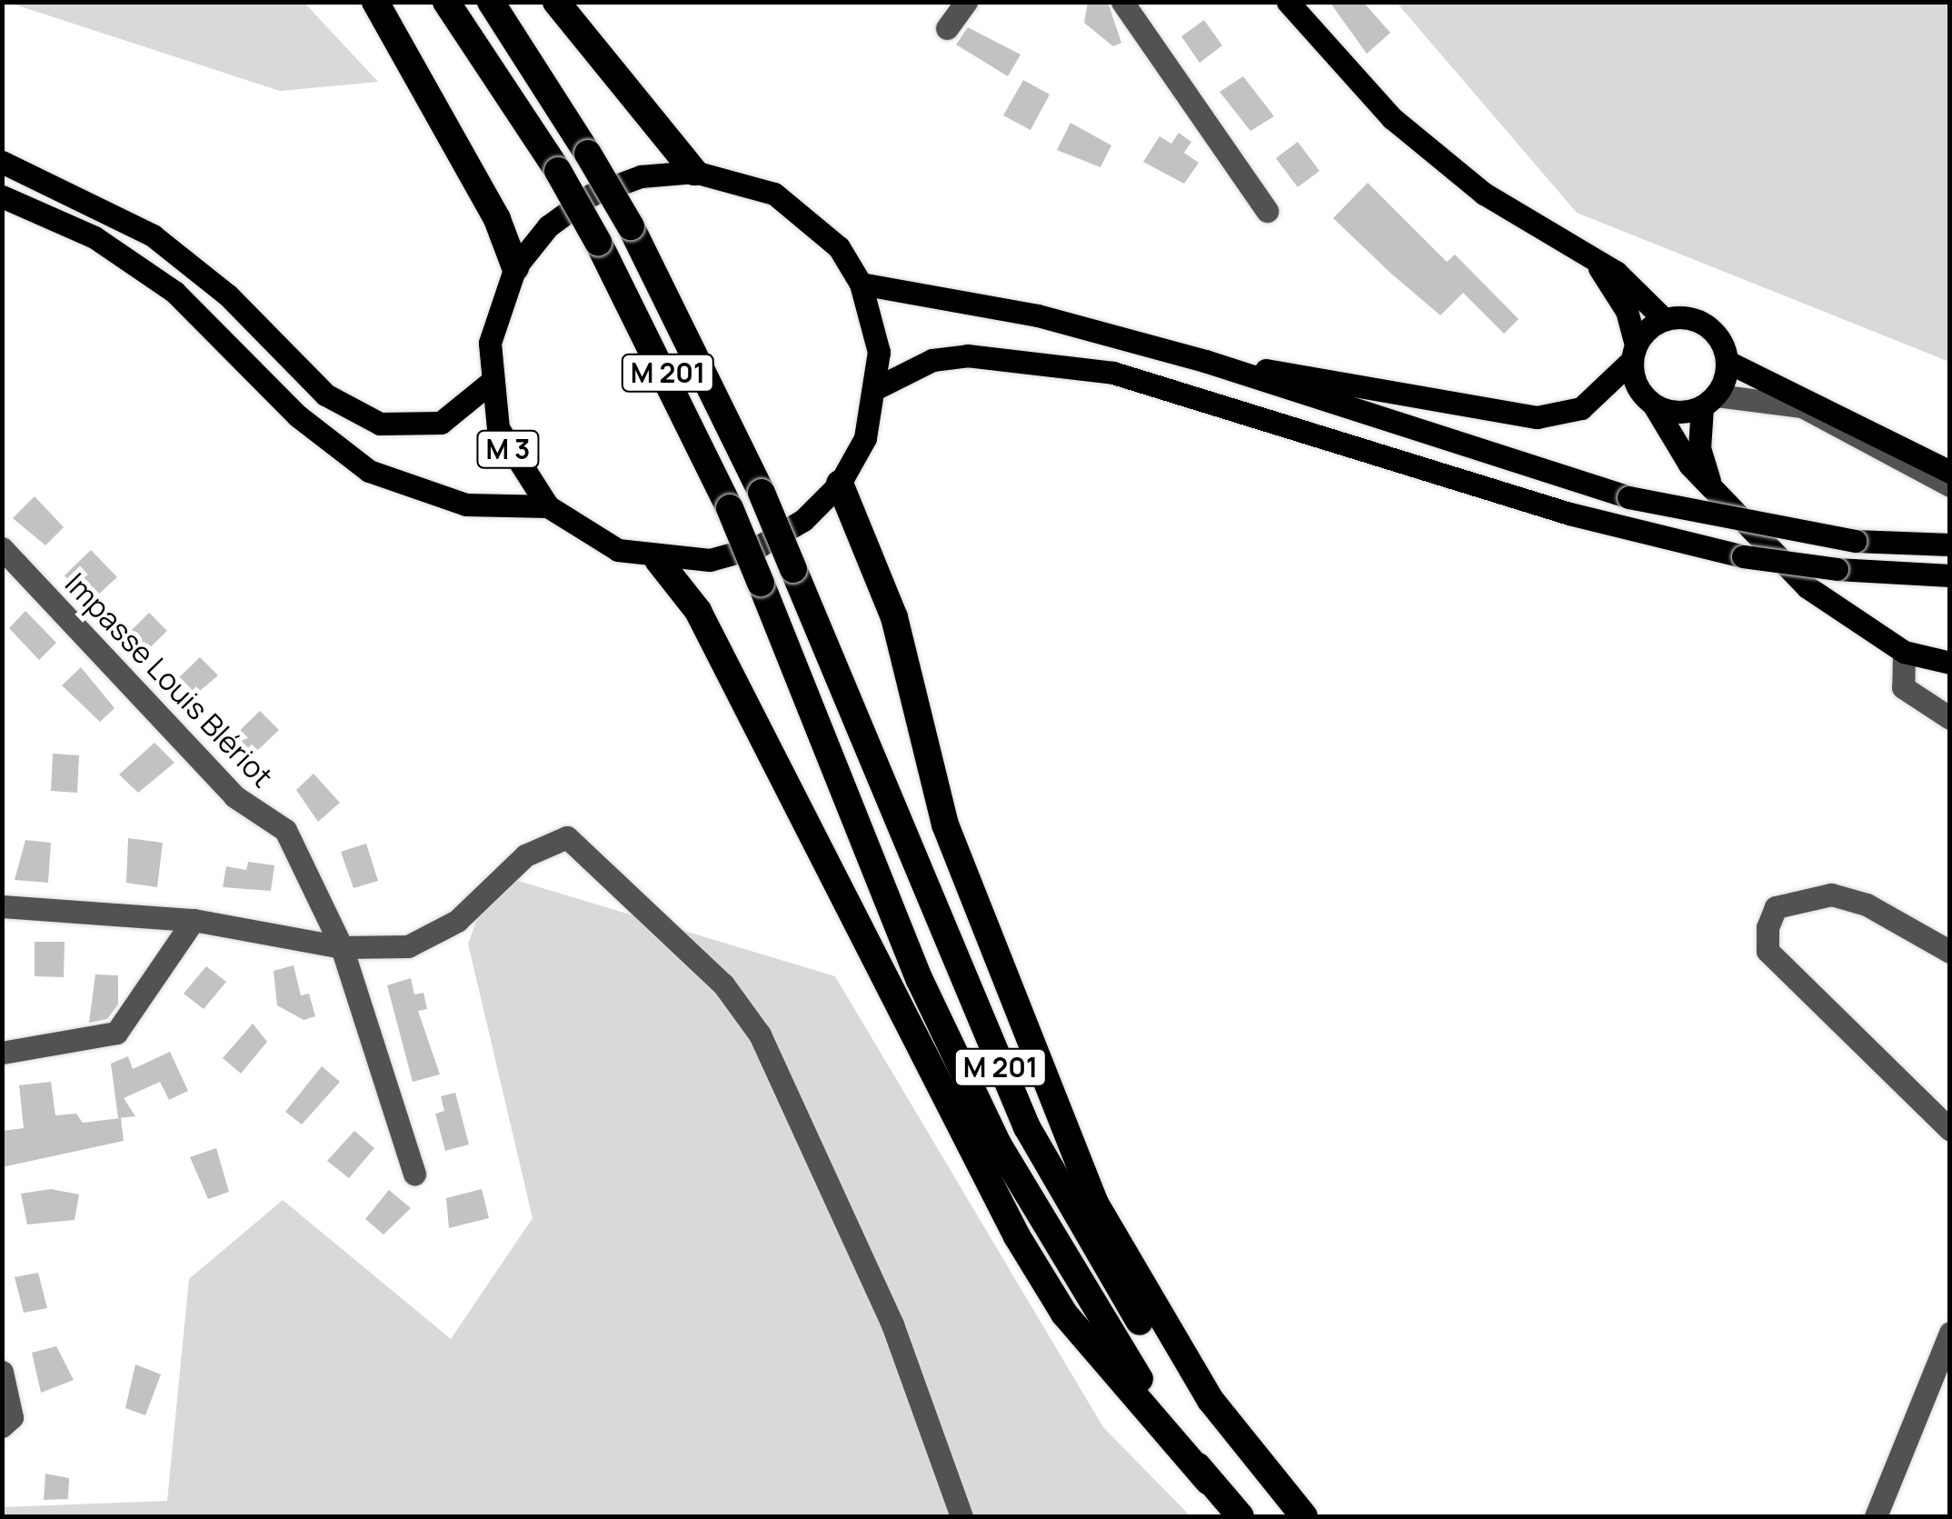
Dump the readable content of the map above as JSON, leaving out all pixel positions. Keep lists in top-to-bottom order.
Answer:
{
  "streets": {
    "highway": ["M 201"],
    "main road": ["M 3"],
    "street": ["Impasse Louis Blériot"]
  }
}
